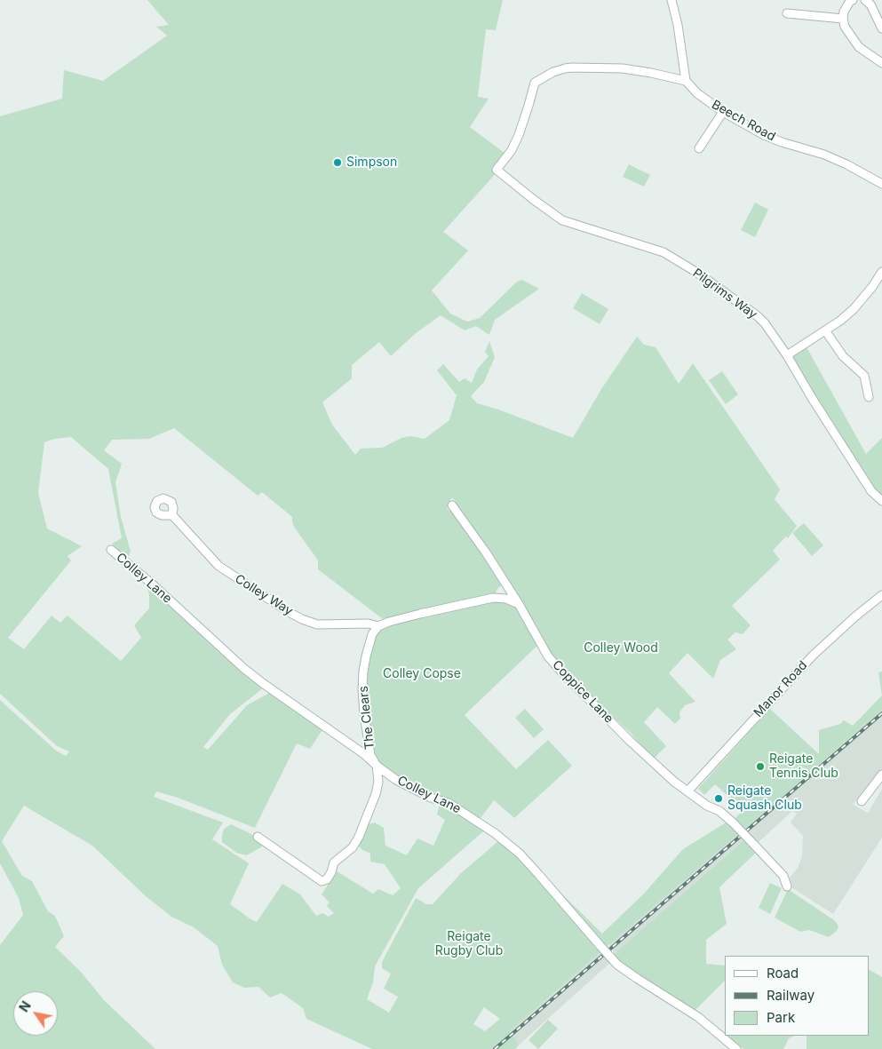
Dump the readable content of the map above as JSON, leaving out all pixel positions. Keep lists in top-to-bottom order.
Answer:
{
  "streets": {
    "street": [
      "Beech Road",
      "Pilgrims Way",
      "Colley Lane",
      "Colley Way",
      "Manor Road",
      "Coppice Lane",
      "The Clears"
    ]
  },
  "crossings": [
    ["Beech Road", "Pilgrims Way"],
    ["Colley Lane", "The Clears"],
    ["Colley Way", "The Clears"],
    ["Manor Road", "Coppice Lane"]
  ],
  "parks": ["Colley Wood", "Colley Copse", "Reigate Rugby Club"],
  "places": ["Simpson", "Reigate Tennis Club", "Reigate Squash Club"],
  "legend": ["Road", "Railway", "Park"],
  "north": "top left"
}
